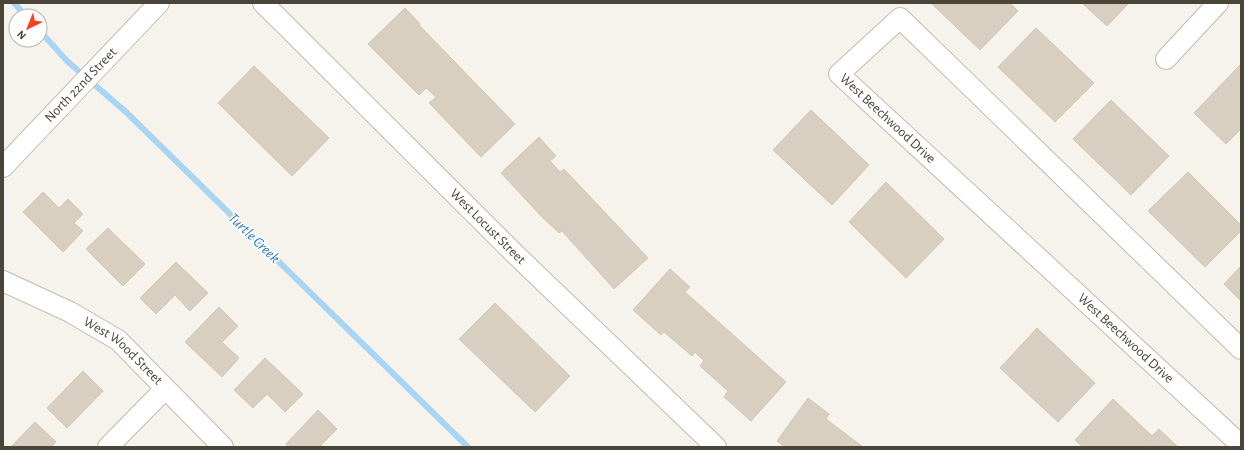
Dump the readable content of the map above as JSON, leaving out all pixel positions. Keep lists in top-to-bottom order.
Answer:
{
  "streets": {
    "street": [
      "North 22nd Street",
      "West Beechwood Drive",
      "West Locust Street",
      "West Wood Street"
    ]
  },
  "water": ["Turtle Creek"],
  "north": "bottom left"
}
